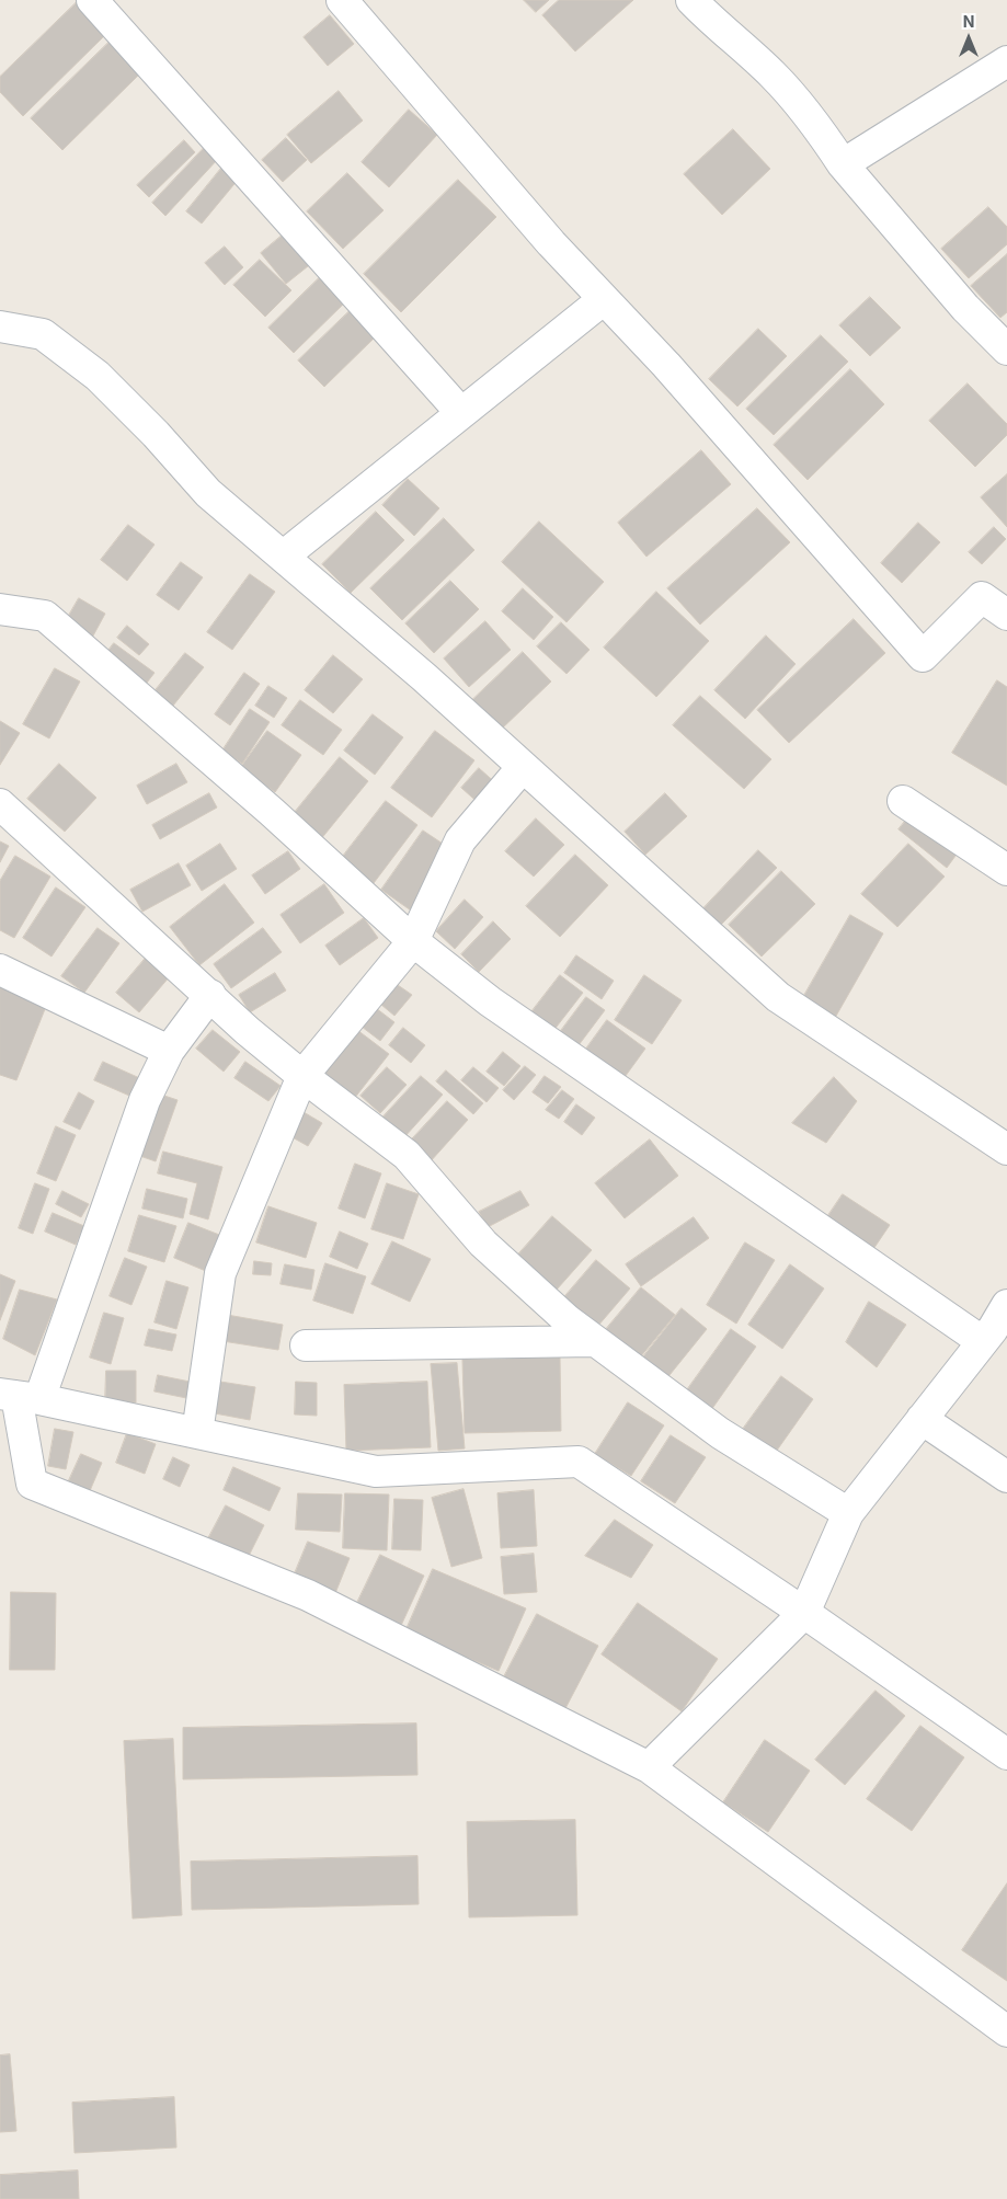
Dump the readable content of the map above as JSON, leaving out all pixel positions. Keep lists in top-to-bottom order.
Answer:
{
  "north": "top"
}
